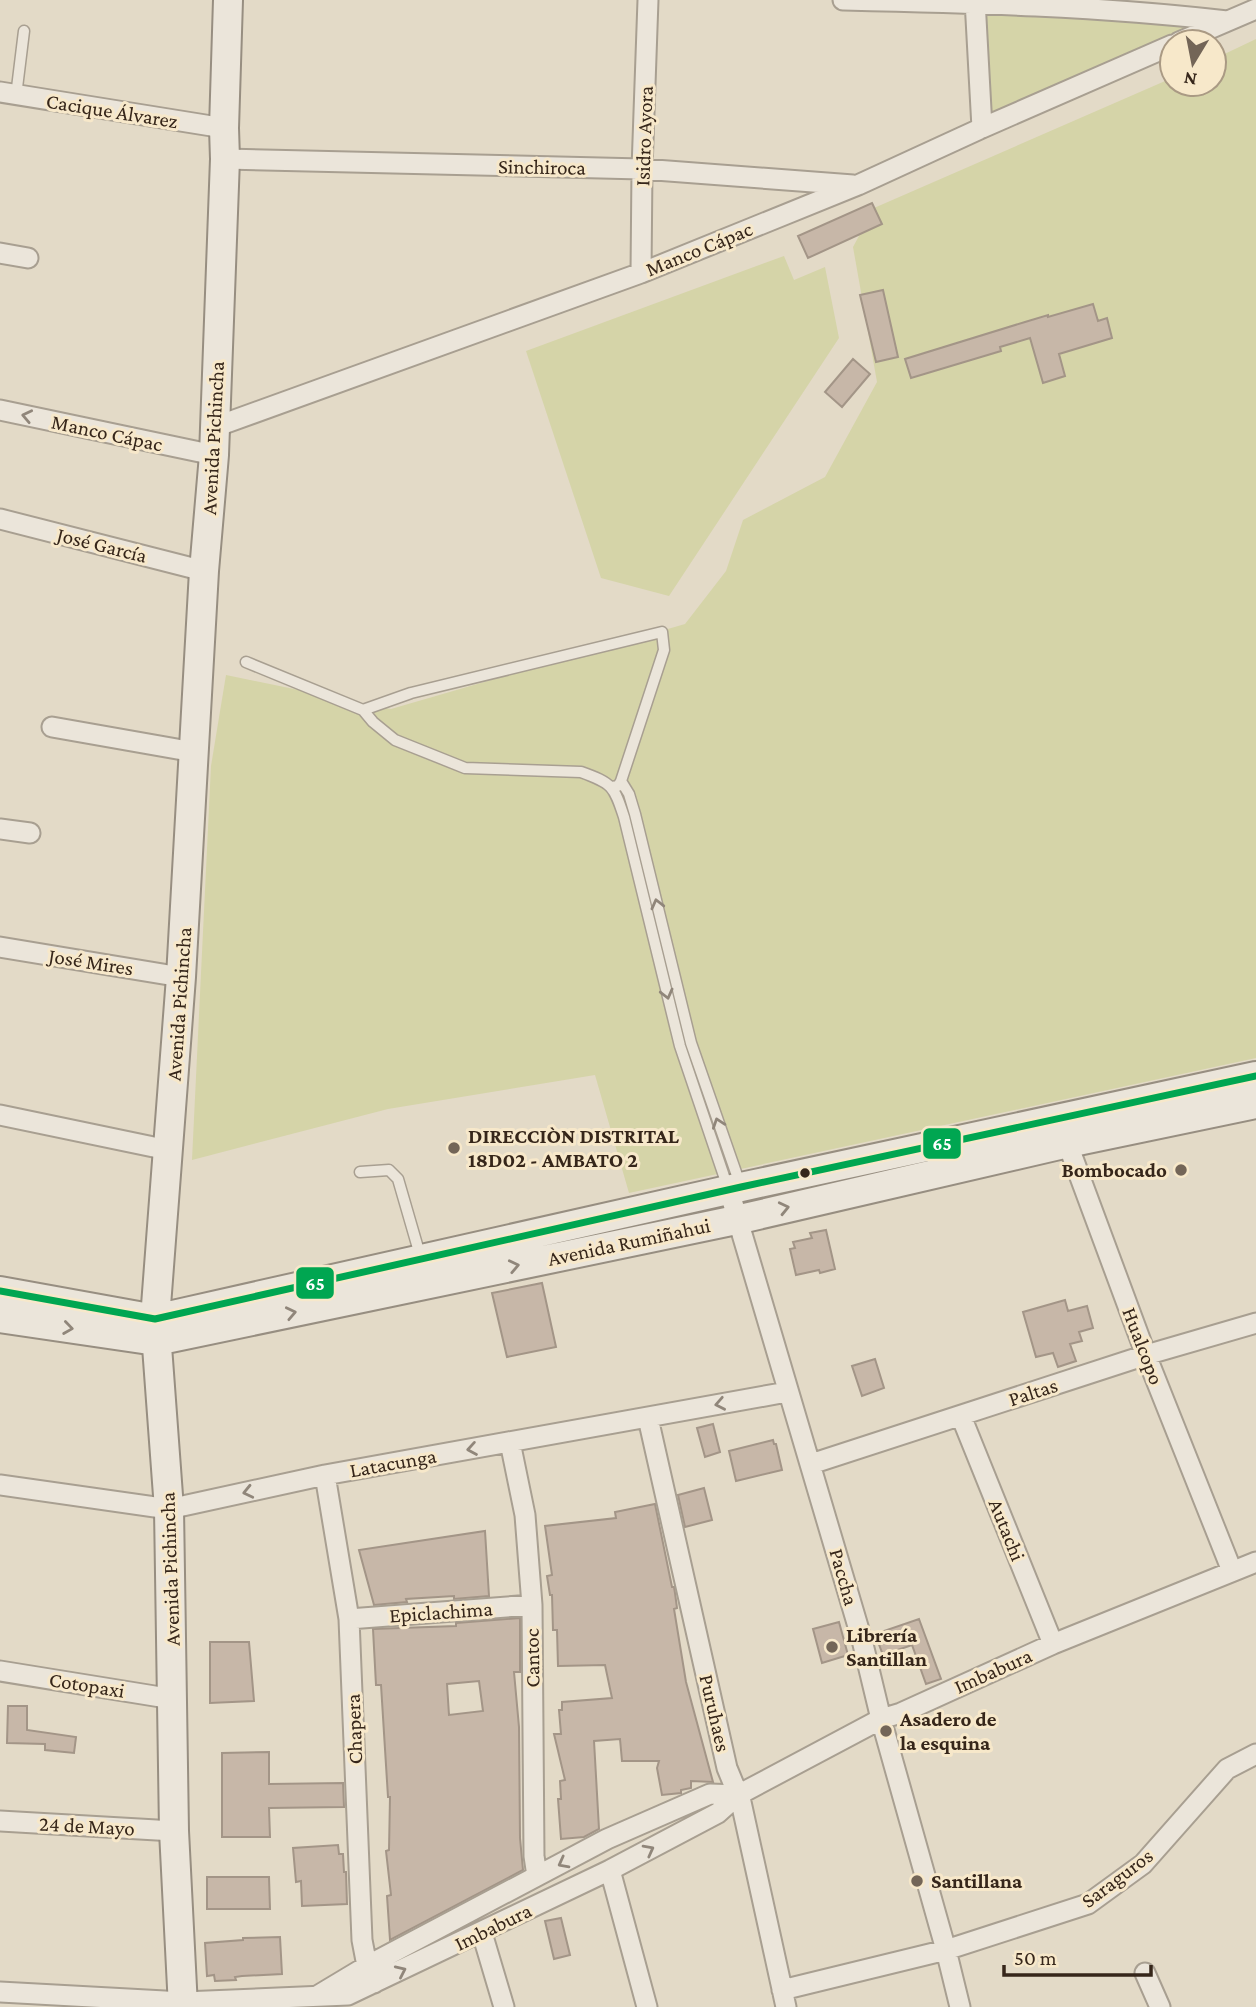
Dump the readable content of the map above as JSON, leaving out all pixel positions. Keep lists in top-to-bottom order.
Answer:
{
  "streets": {
    "main road": ["Avenida Pichincha", "Avenida Rumiñahui"],
    "street": [
      "Cacique Álvarez",
      "Isidro Ayora",
      "Sinchiroca",
      "Manco Cápac",
      "José García",
      "José Mires",
      "Hualcopo",
      "Paltas",
      "Latacunga",
      "Autachi",
      "Paccha",
      "Epiclachima",
      "Cantoc",
      "Imbabura",
      "Cotopaxi",
      "Puruhaes",
      "Chapera",
      "24 de Mayo",
      "Saraguros"
    ]
  },
  "crossings": [
    ["Cacique Álvarez", "Avenida Pichincha"],
    ["Isidro Ayora", "Sinchiroca"],
    ["Isidro Ayora", "Manco Cápac"],
    ["Sinchiroca", "Manco Cápac"],
    ["Sinchiroca", "Avenida Pichincha"],
    ["Manco Cápac", "Avenida Pichincha"],
    ["Avenida Pichincha", "José García"],
    ["Avenida Pichincha", "José Mires"],
    ["Avenida Pichincha", "Avenida Rumiñahui"],
    ["Avenida Pichincha", "Latacunga"],
    ["Avenida Pichincha", "Imbabura"],
    ["Avenida Pichincha", "Cotopaxi"],
    ["Avenida Pichincha", "24 de Mayo"],
    ["Avenida Rumiñahui", "Hualcopo"],
    ["Avenida Rumiñahui", "Paccha"],
    ["Hualcopo", "Paltas"],
    ["Hualcopo", "Imbabura"],
    ["Paltas", "Autachi"],
    ["Paltas", "Paccha"],
    ["Latacunga", "Paccha"],
    ["Latacunga", "Cantoc"],
    ["Latacunga", "Puruhaes"],
    ["Latacunga", "Chapera"],
    ["Autachi", "Imbabura"],
    ["Paccha", "Imbabura"],
    ["Paccha", "Saraguros"],
    ["Epiclachima", "Cantoc"],
    ["Epiclachima", "Chapera"],
    ["Cantoc", "Imbabura"],
    ["Imbabura", "Puruhaes"],
    ["Imbabura", "Chapera"],
    ["Puruhaes", "Saraguros"]
  ],
  "one_way": ["Latacunga"],
  "places": [
    "DIRECCIÒN DISTRITAL 18D02 - AMBATO 2",
    "Bombocado",
    "Librería Santillan",
    "Asadero de la esquina",
    "Santillana"
  ],
  "lines": ["transit line 65"],
  "scale_bar": "50 m",
  "north": "bottom"
}
